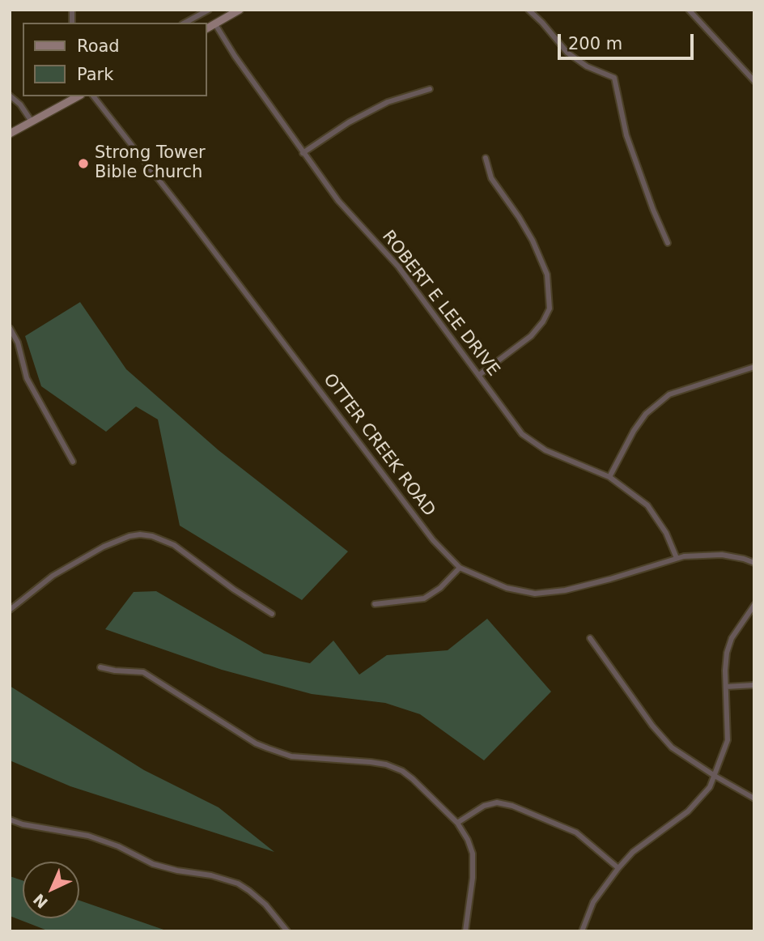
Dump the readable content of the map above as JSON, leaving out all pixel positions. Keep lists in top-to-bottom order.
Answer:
{
  "streets": {
    "street": ["ROBERT E LEE DRIVE", "OTTER CREEK ROAD"]
  },
  "crossings": [
    ["ROBERT E LEE DRIVE", "OTTER CREEK ROAD"]
  ],
  "places": ["Strong Tower Bible Church"],
  "legend": ["Road", "Park"],
  "scale_bar": "200 m",
  "north": "bottom left"
}
